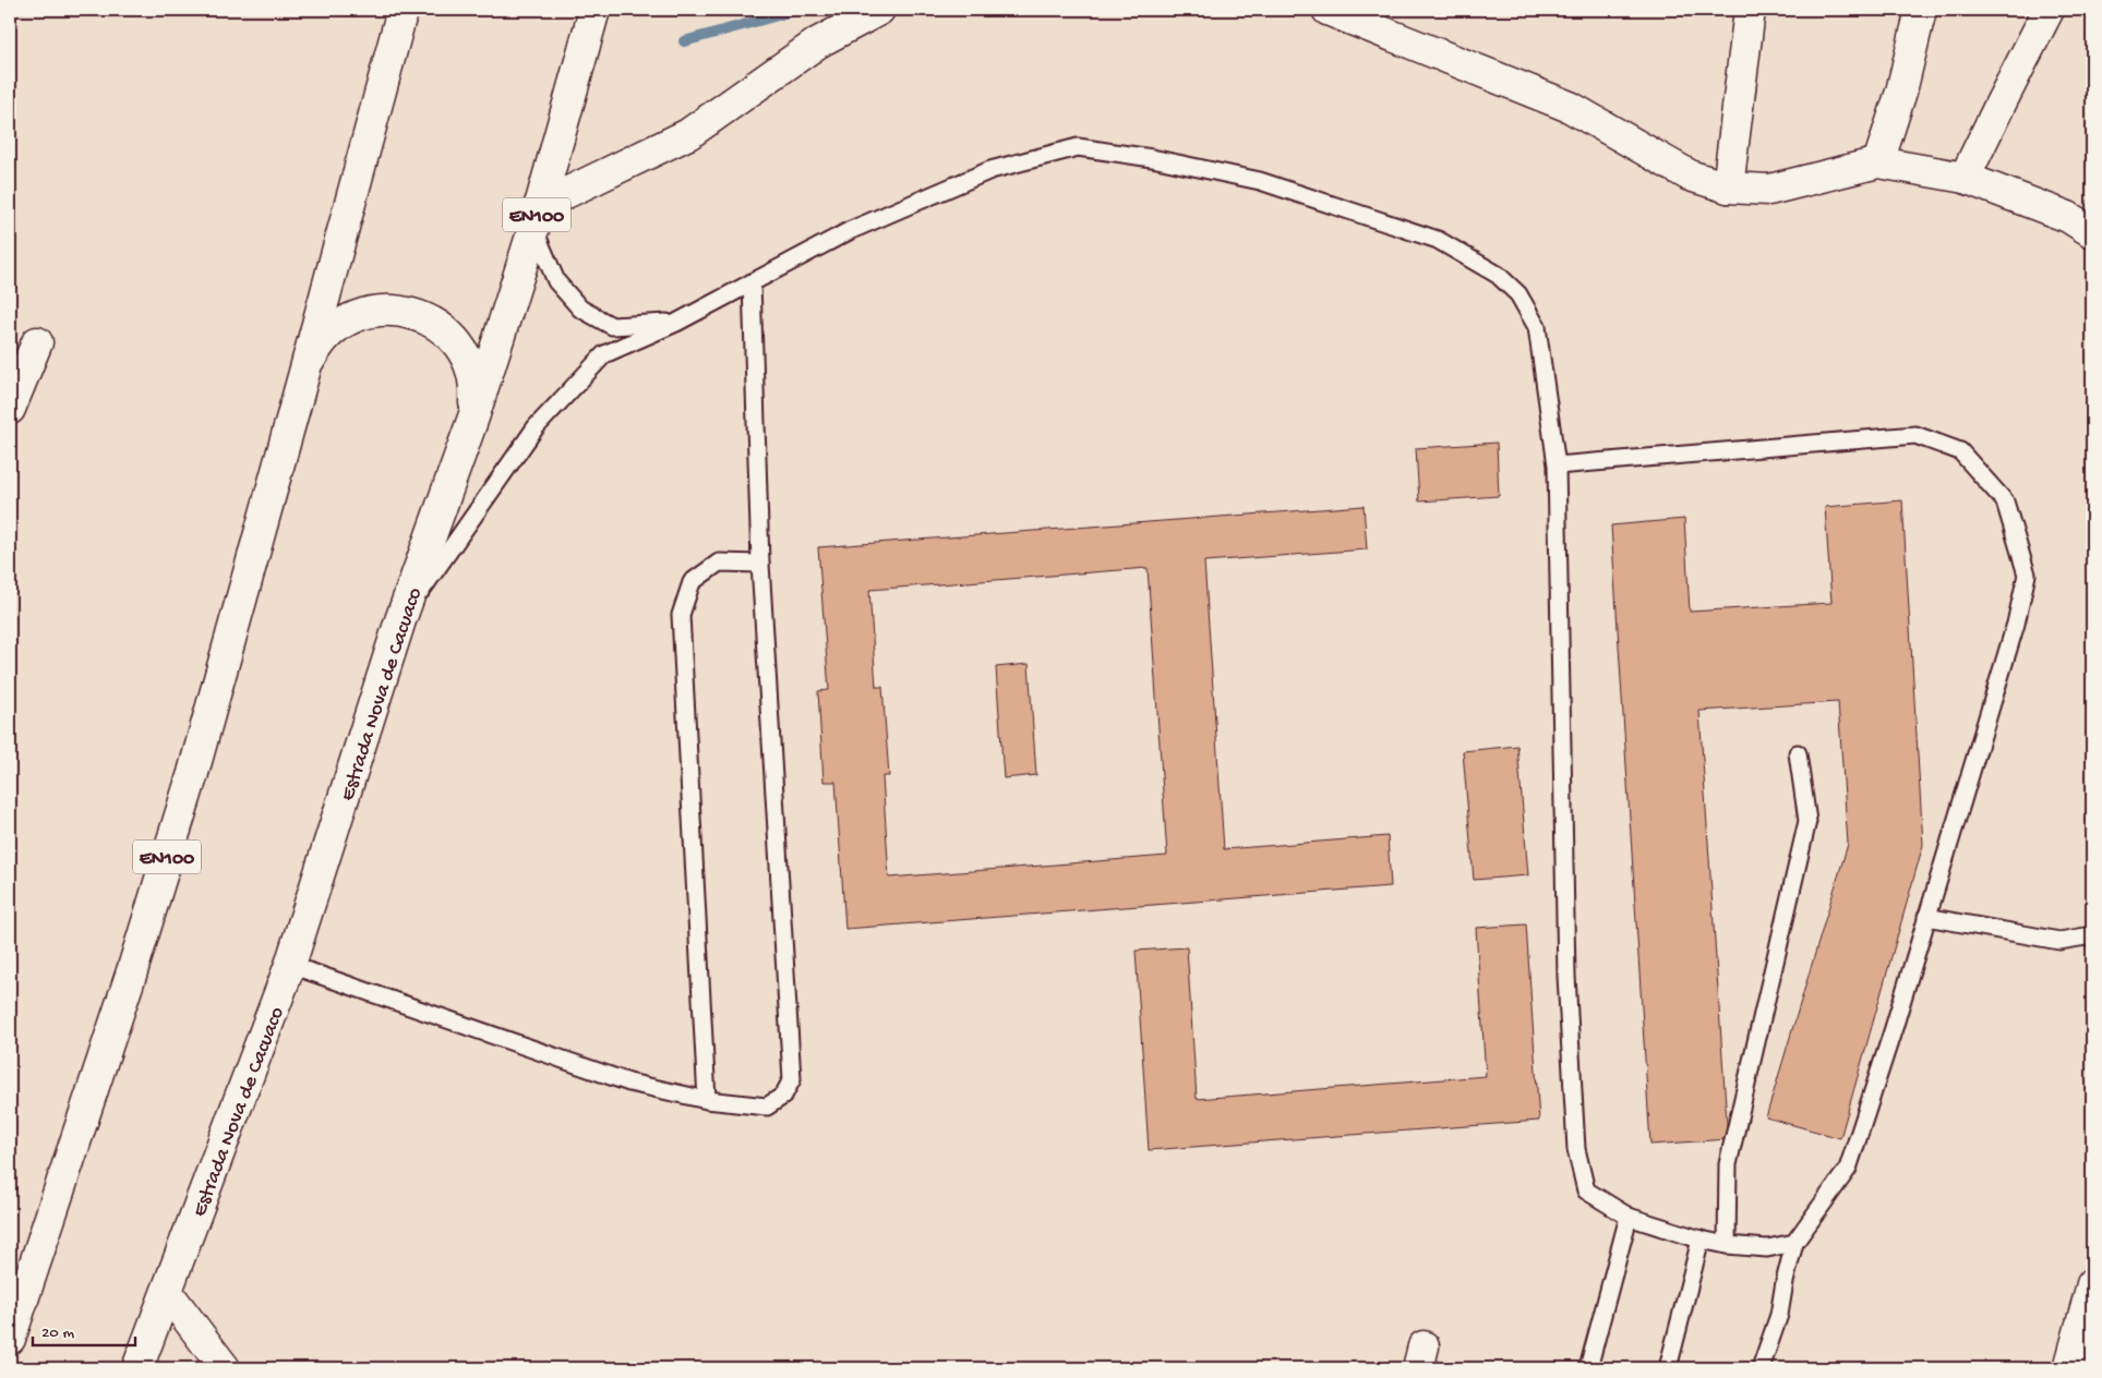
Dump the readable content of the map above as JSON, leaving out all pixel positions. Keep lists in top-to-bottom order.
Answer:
{
  "streets": {
    "main road": ["EN100", "Estrada Nova de Cacuaco"]
  },
  "scale_bar": "20 m"
}
